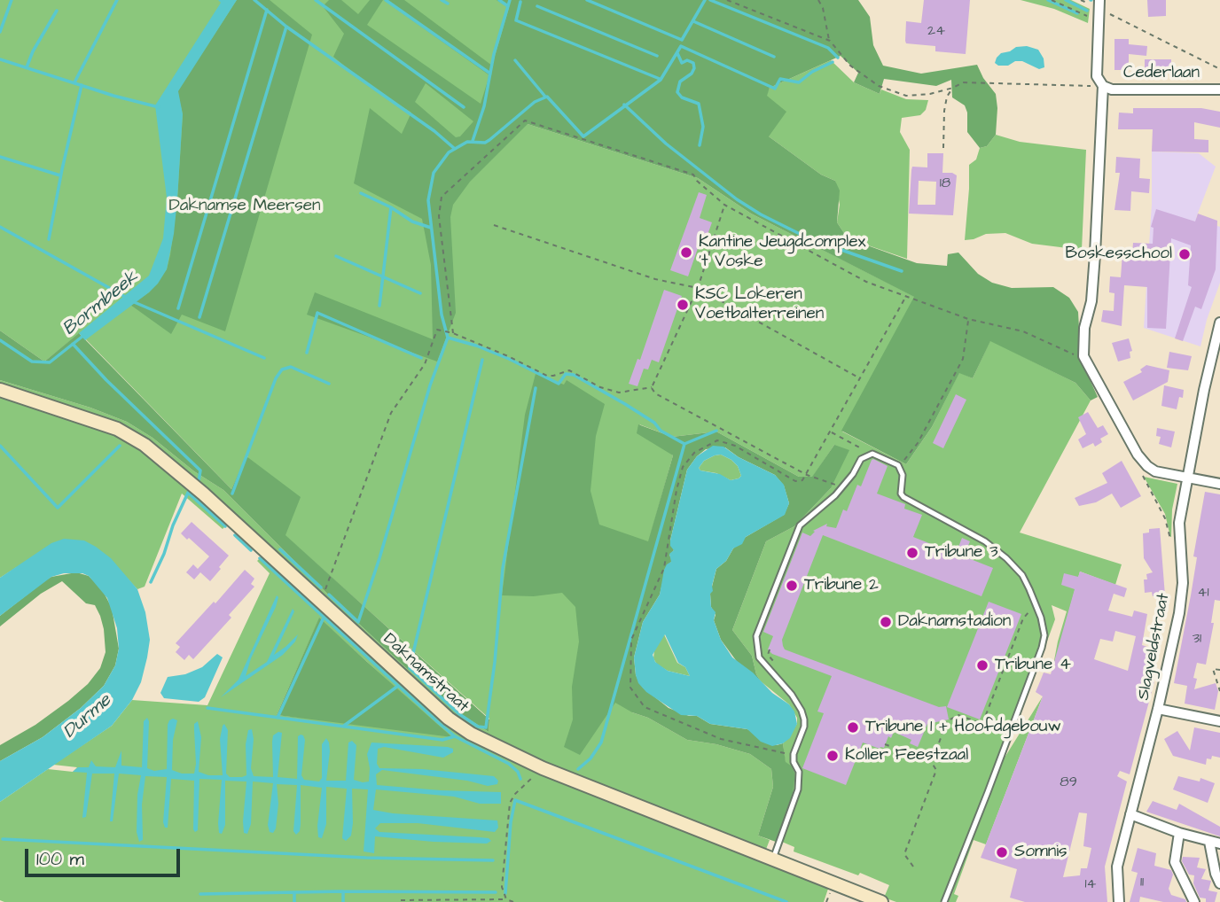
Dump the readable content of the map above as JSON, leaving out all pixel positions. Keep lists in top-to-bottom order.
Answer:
{
  "streets": {
    "street": ["Cederlaan", "Slagveldstraat", "Daknamstraat"]
  },
  "water": ["Bormbeek", "Durme"],
  "parks": ["Daknamse Meersen"],
  "places": [
    "Kantine Jeugdcomplex 't Voske",
    "Boskesschool",
    "KSC Lokeren Voetbalterreinen",
    "Tribune 3",
    "Tribune 2",
    "Daknamstadion",
    "Tribune 4",
    "Tribune 1 + Hoofdgebouw",
    "Koller Feestzaal",
    "Somnis"
  ],
  "house_numbers": [
    "24",
    "18",
    "41",
    "31",
    "89",
    "11",
    "14"
  ],
  "scale_bar": "100 m"
}
